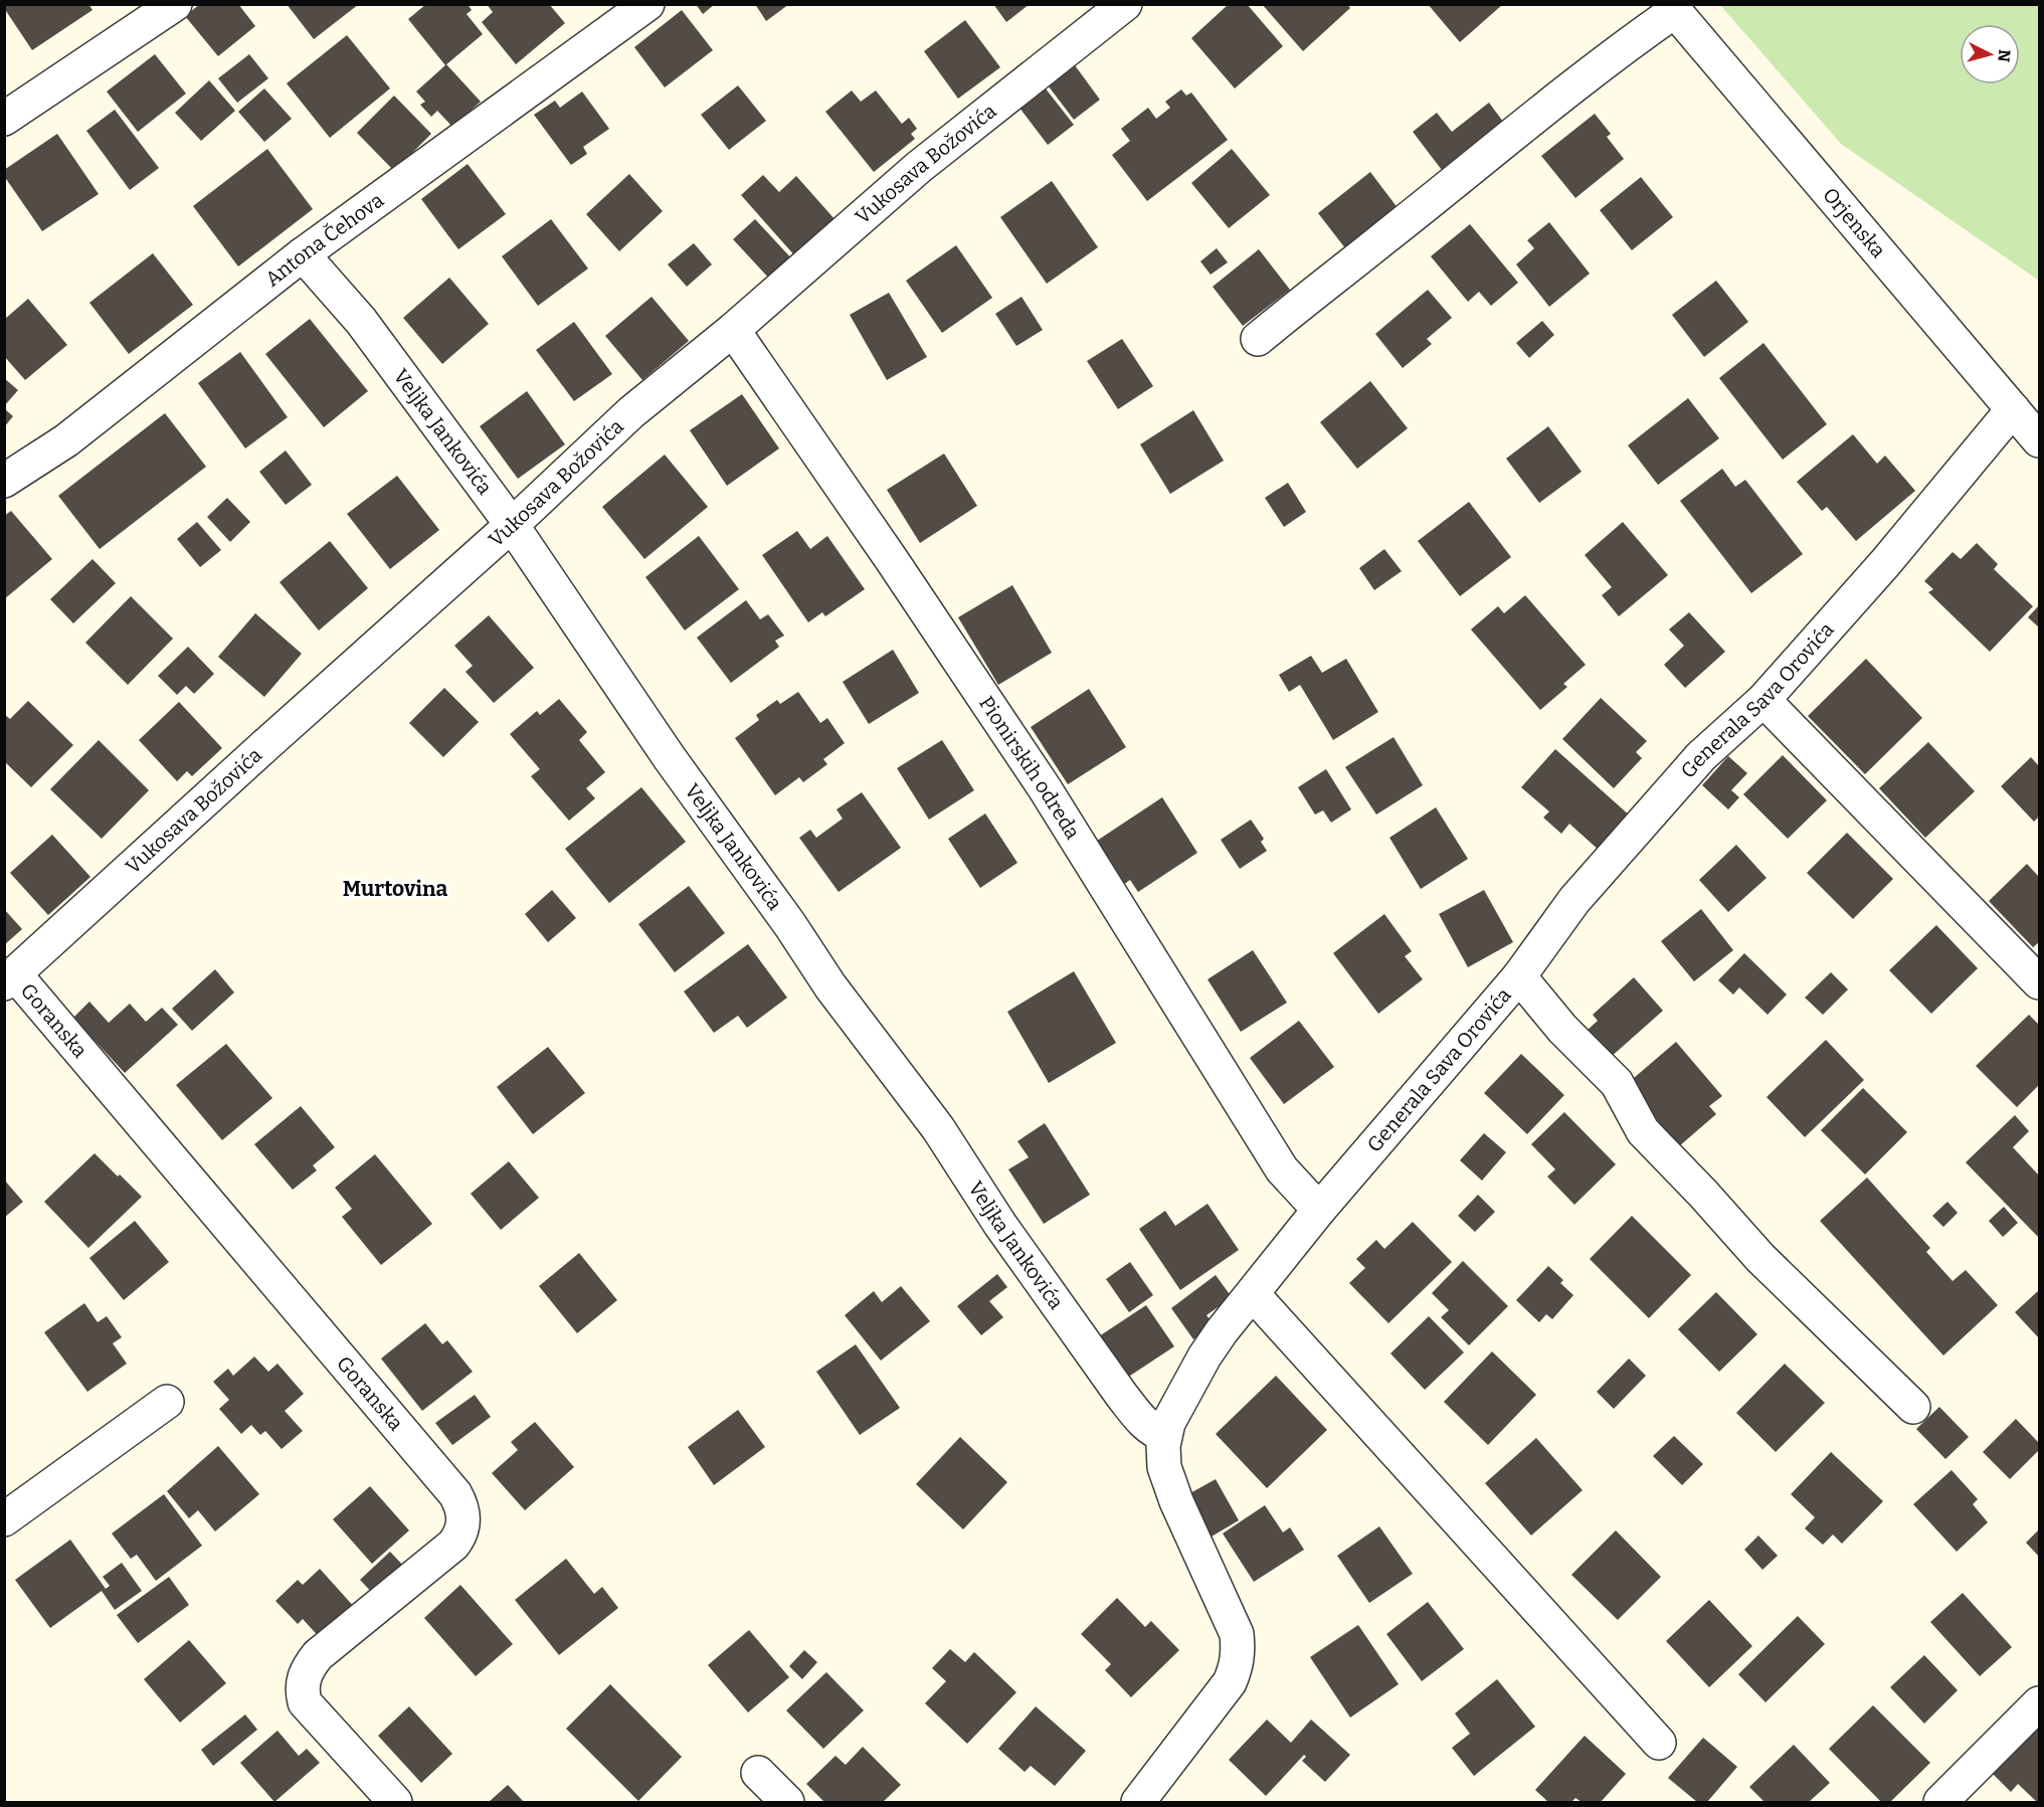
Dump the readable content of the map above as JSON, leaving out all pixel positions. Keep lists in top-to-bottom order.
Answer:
{
  "streets": {
    "street": [
      "Vukosava Božovića",
      "Orjenska",
      "Antona Čehova",
      "Veljka Jankovića",
      "Generala Sava Orovića",
      "Pionirskih odreda",
      "Goranska"
    ]
  },
  "crossings": [
    ["Vukosava Božovića", "Veljka Jankovića"],
    ["Vukosava Božovića", "Pionirskih odreda"],
    ["Vukosava Božovića", "Goranska"],
    ["Orjenska", "Generala Sava Orovića"],
    ["Antona Čehova", "Veljka Jankovića"],
    ["Veljka Jankovića", "Generala Sava Orovića"],
    ["Generala Sava Orovića", "Pionirskih odreda"]
  ],
  "districts": ["Murtovina"],
  "north": "right"
}
